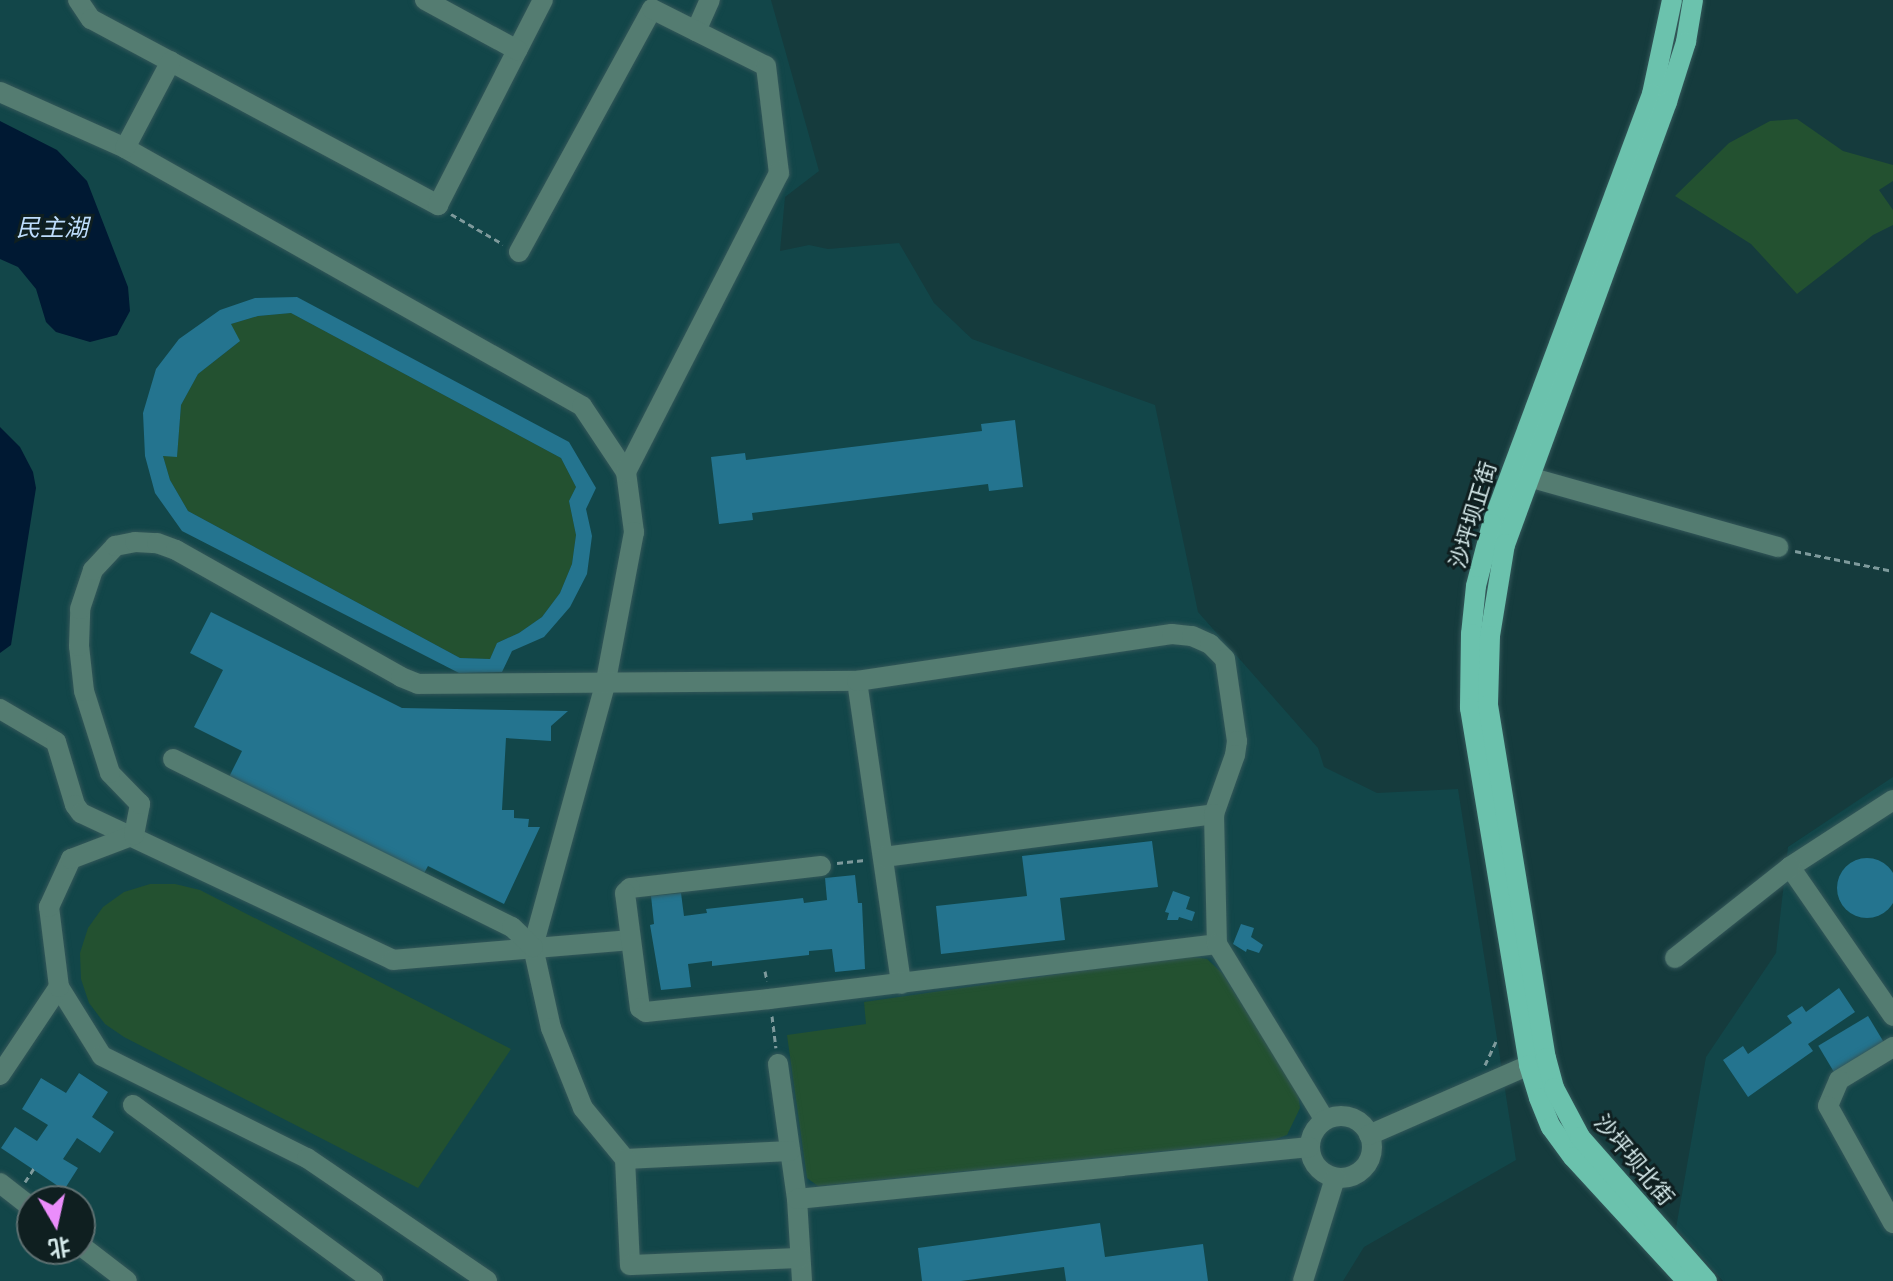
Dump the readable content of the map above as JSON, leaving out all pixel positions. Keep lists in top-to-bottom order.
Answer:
{
  "streets": {
    "main road": ["沙坪坝正街", "沙坪坝北街"]
  },
  "crossings": [
    ["沙坪坝正街", "沙坪坝北街"]
  ],
  "water": ["民主湖"],
  "north": "bottom"
}
